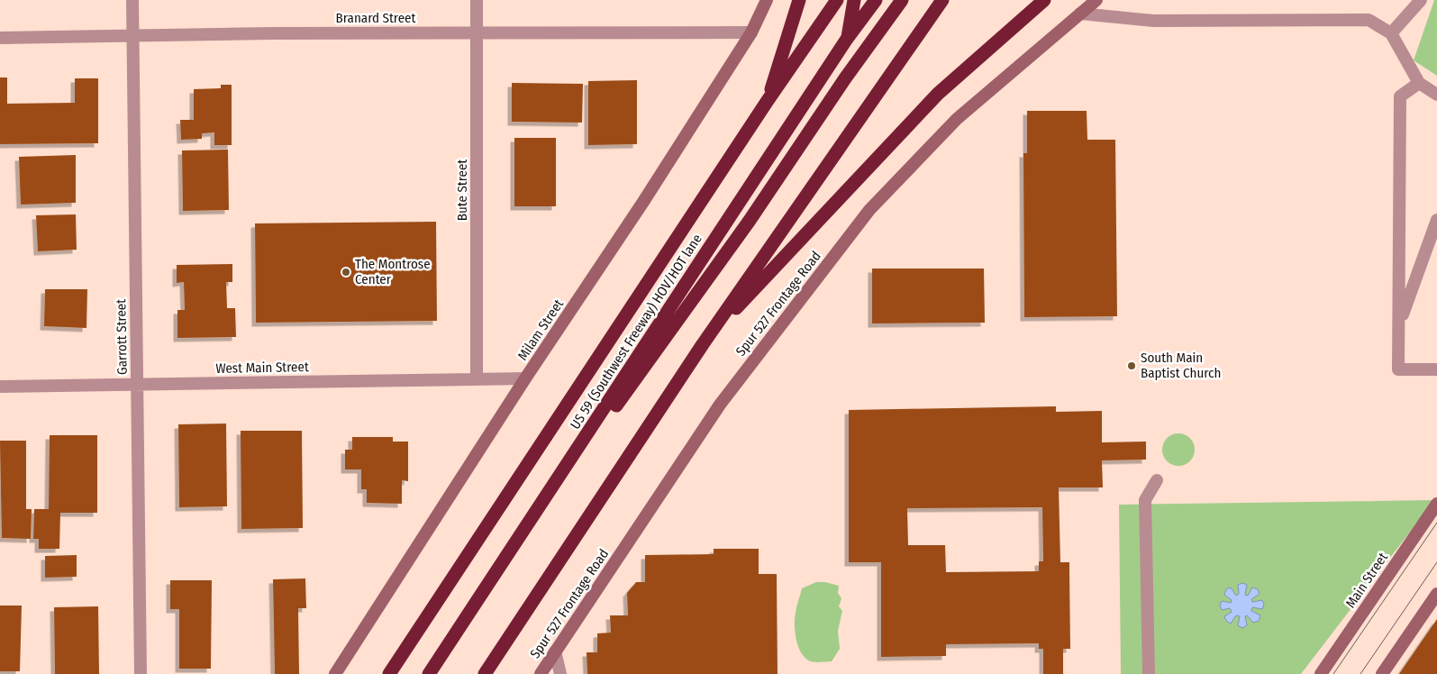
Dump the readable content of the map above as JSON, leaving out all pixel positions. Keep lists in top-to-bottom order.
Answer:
{
  "streets": {
    "highway": ["US 59 (Southwest Freeway) HOV/HOT lane"],
    "main road": ["Spur 527 Frontage Road", "Milam Street", "Main Street"],
    "street": [
      "Branard Street",
      "Bute Street",
      "Garrott Street",
      "West Main Street"
    ]
  },
  "crossings": [
    ["Branard Street", "Bute Street"],
    ["Branard Street", "Milam Street"],
    ["Branard Street", "Garrott Street"],
    ["Bute Street", "West Main Street"],
    ["Milam Street", "West Main Street"],
    ["Garrott Street", "West Main Street"]
  ],
  "places": ["The Montrose Center", "South Main Baptist Church"]
}
